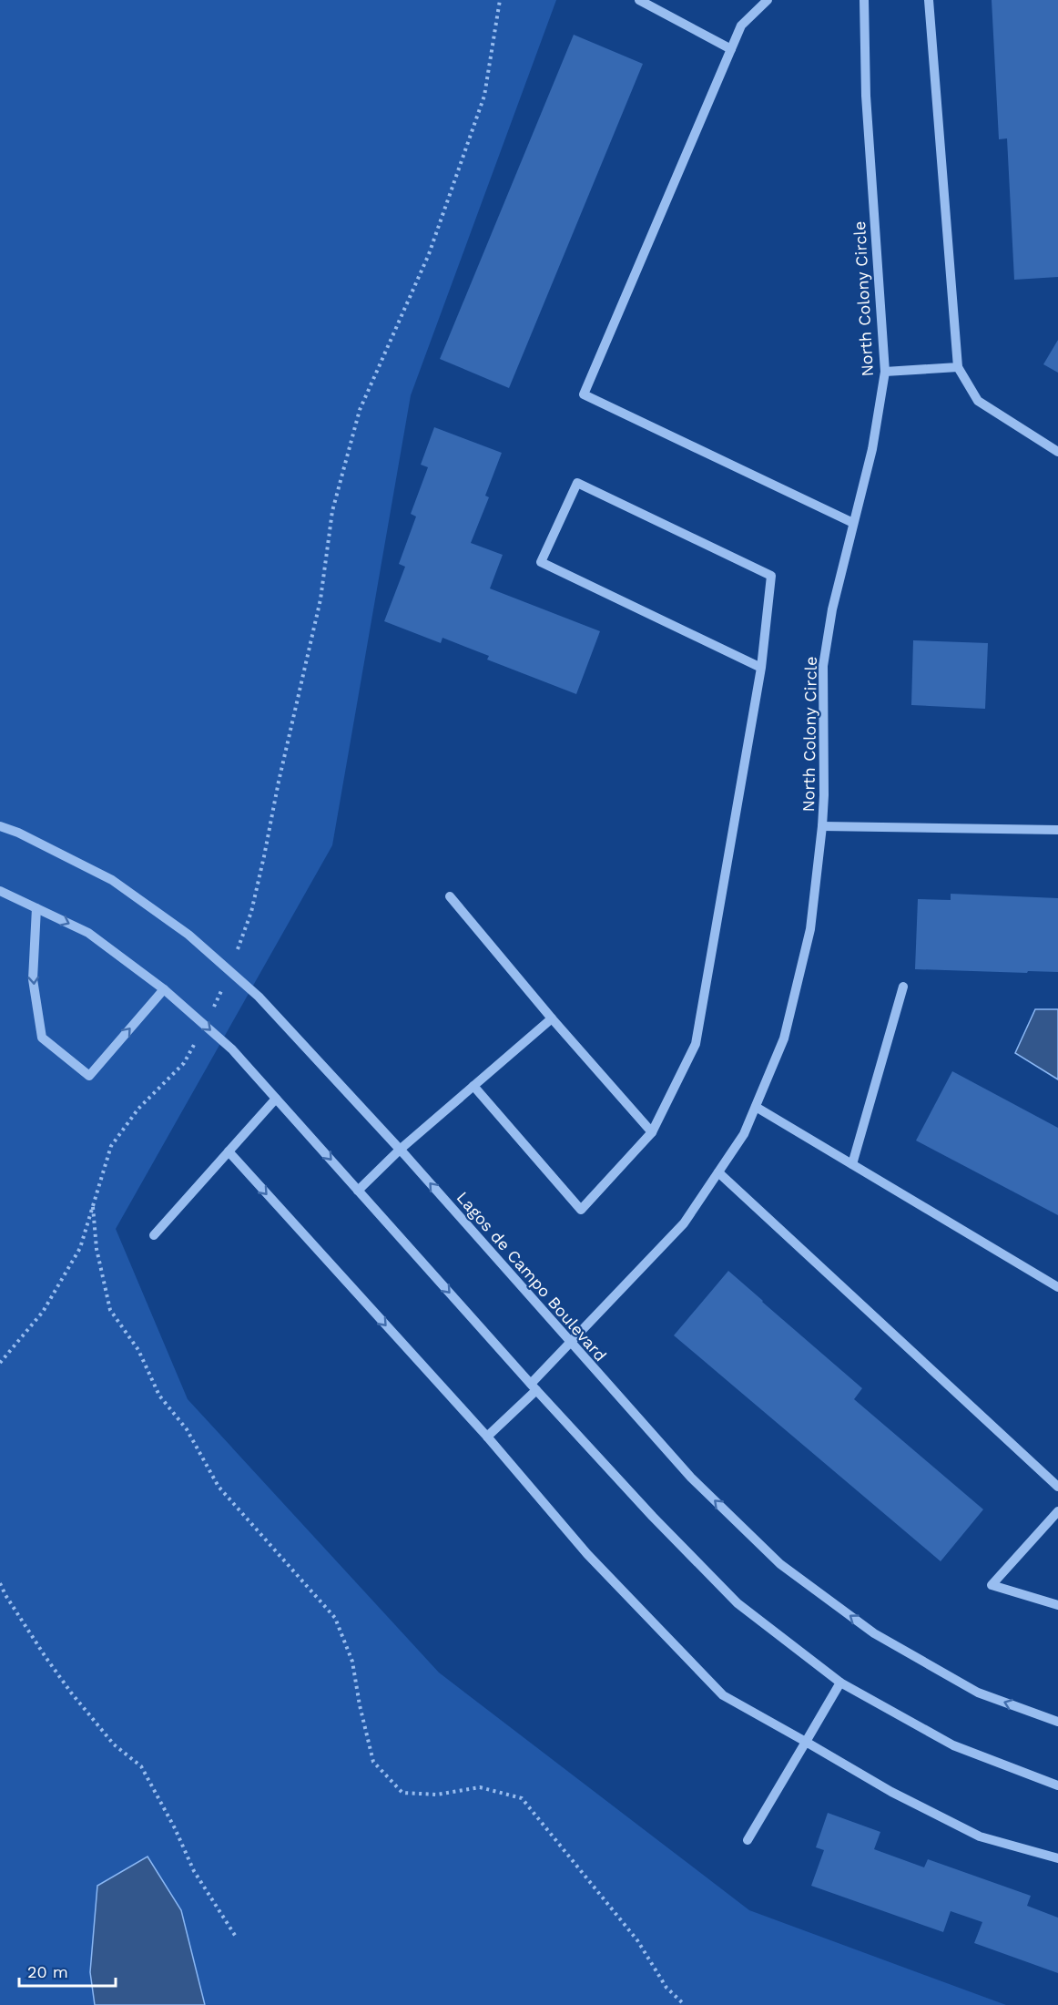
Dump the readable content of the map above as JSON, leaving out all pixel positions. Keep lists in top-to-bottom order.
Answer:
{
  "streets": {
    "street": ["North Colony Circle", "Lagos de Campo Boulevard"]
  },
  "crossings": [
    ["North Colony Circle", "Lagos de Campo Boulevard"]
  ],
  "scale_bar": "20 m"
}
